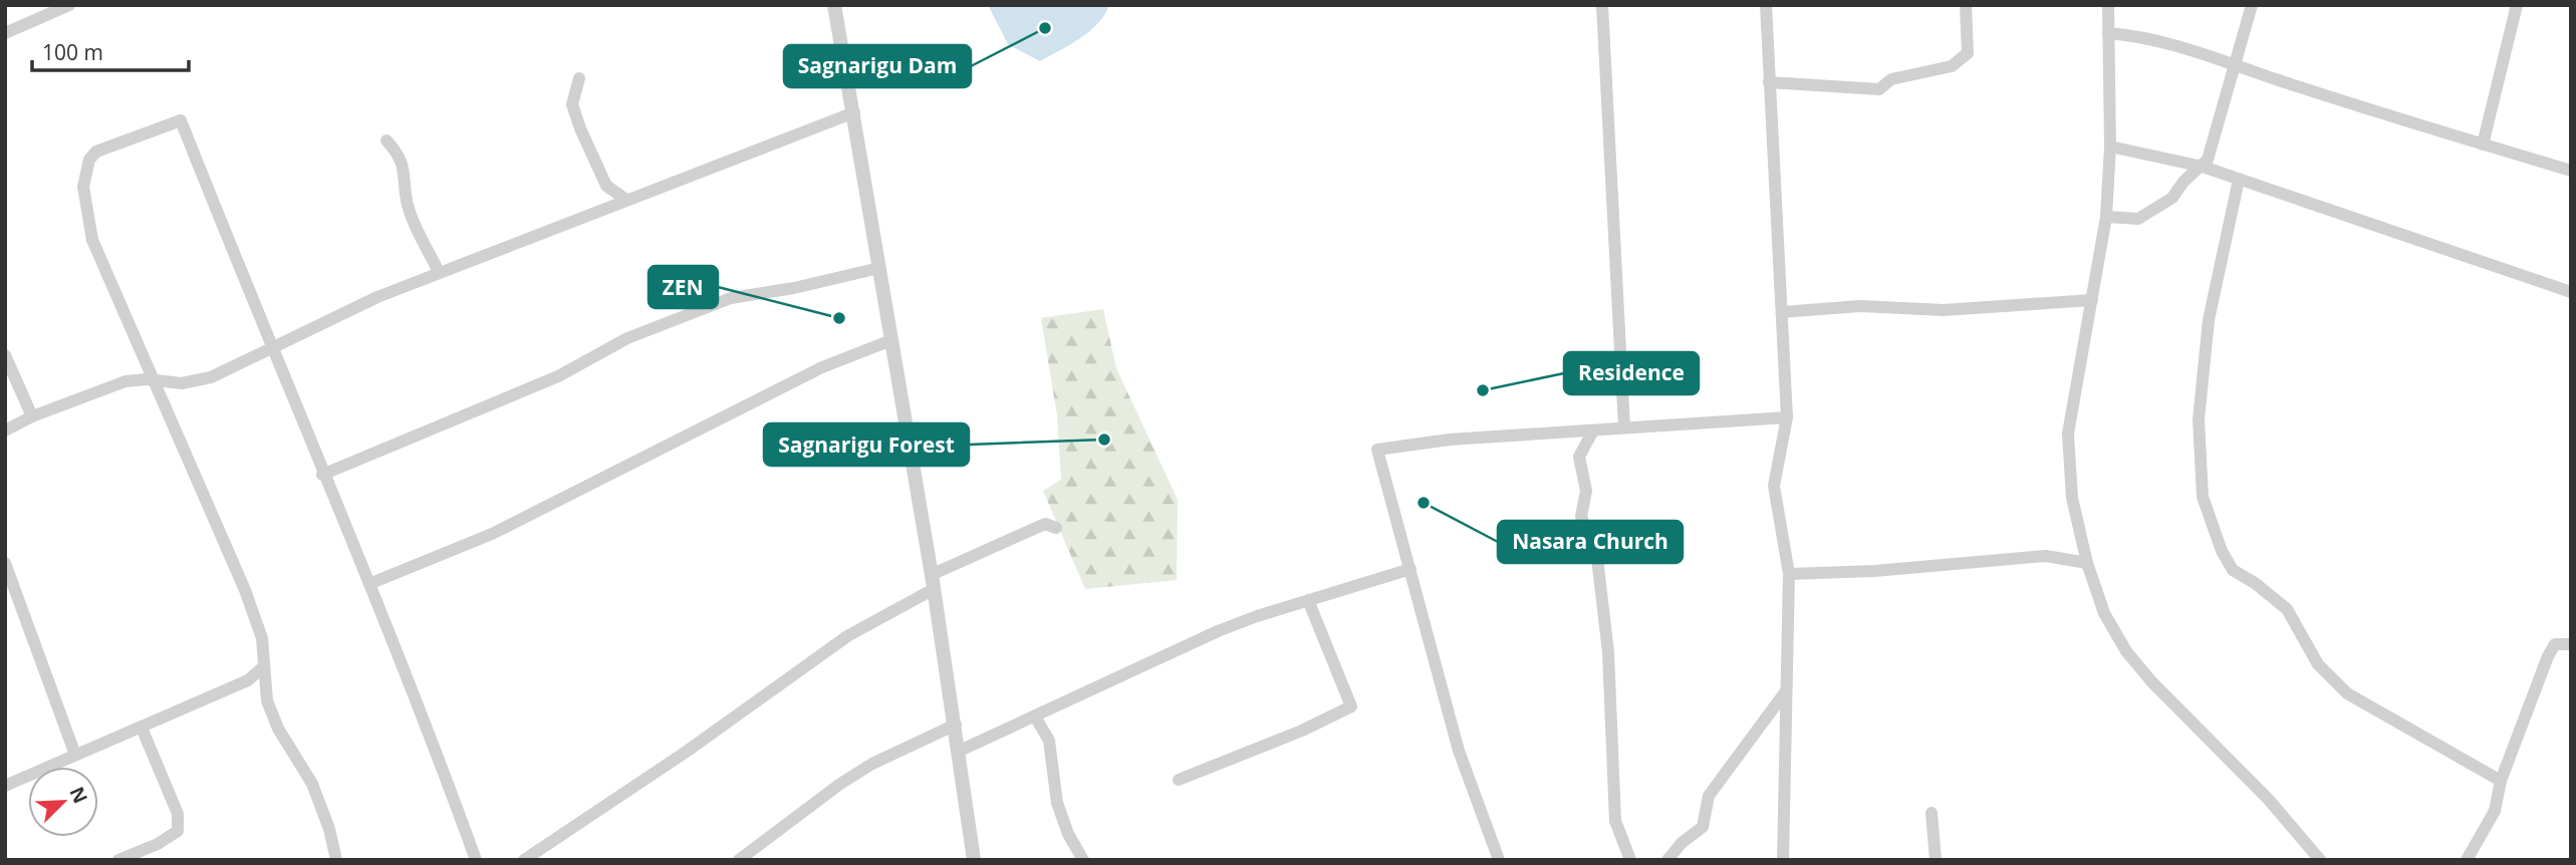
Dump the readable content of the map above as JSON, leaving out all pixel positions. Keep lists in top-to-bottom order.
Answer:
{
  "places": [
    "Sagnarigu Dam",
    "ZEN",
    "Residence",
    "Sagnarigu Forest",
    "Nasara Church"
  ],
  "scale_bar": "100 m",
  "north": "top right"
}
